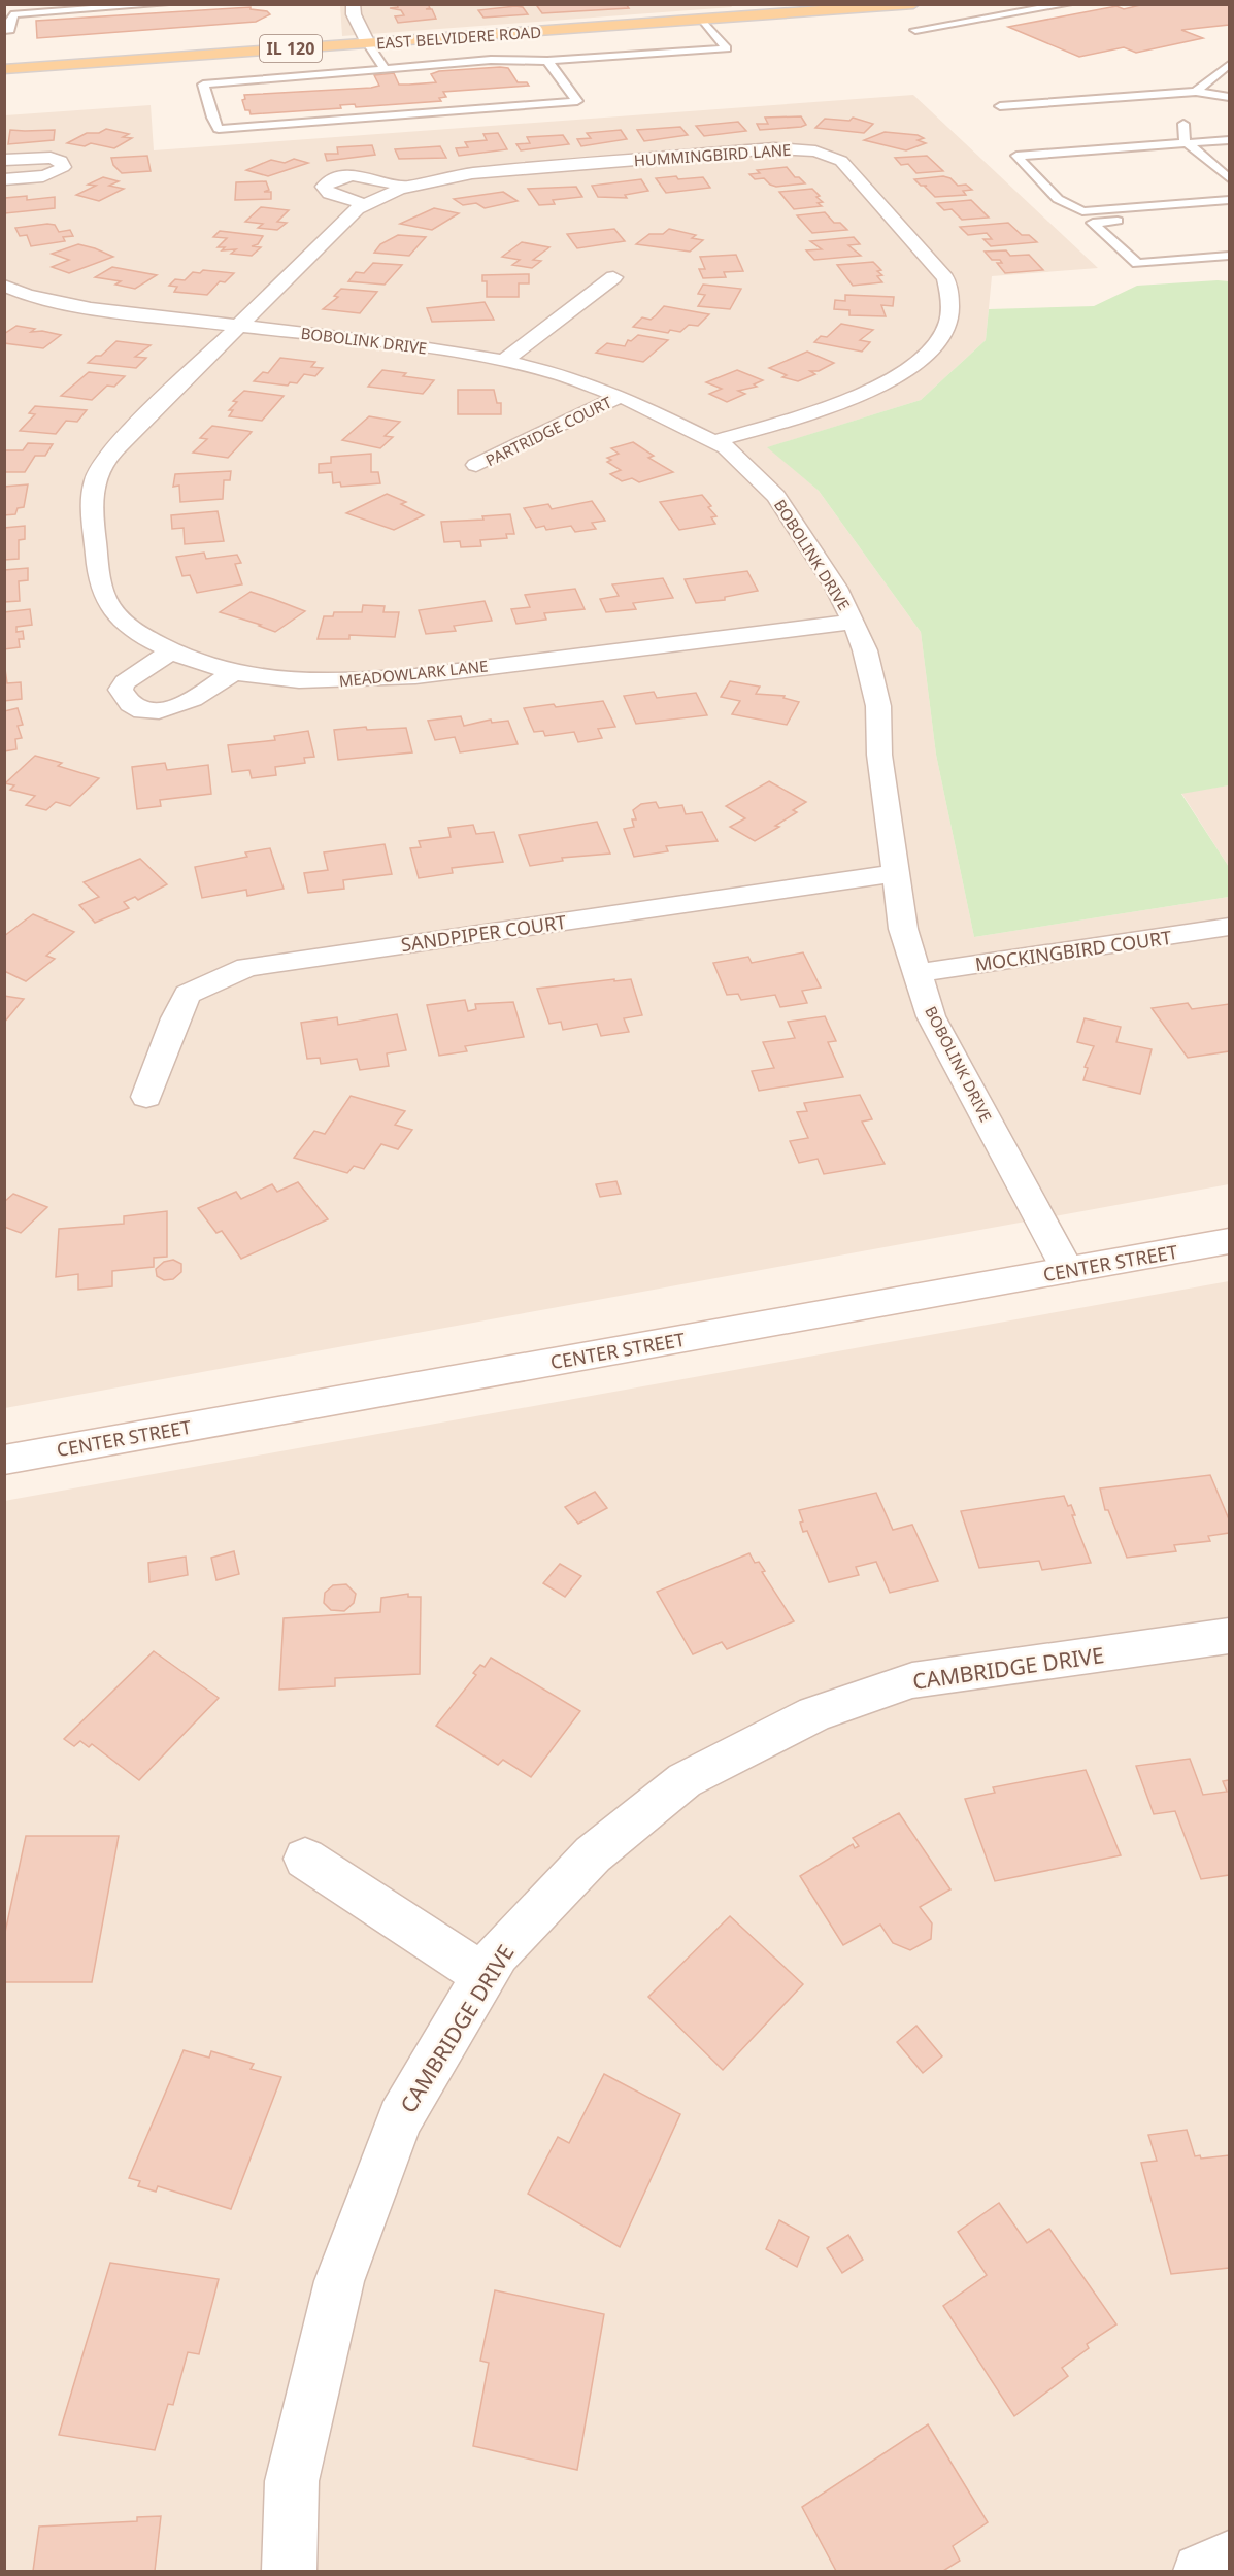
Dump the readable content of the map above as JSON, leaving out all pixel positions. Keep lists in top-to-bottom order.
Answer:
{
  "streets": {
    "main road": ["EAST BELVIDERE ROAD", "IL 120"],
    "street": [
      "HUMMINGBIRD LANE",
      "BOBOLINK DRIVE",
      "PARTRIDGE COURT",
      "MEADOWLARK LANE",
      "SANDPIPER COURT",
      "MOCKINGBIRD COURT",
      "CENTER STREET",
      "CAMBRIDGE DRIVE"
    ]
  },
  "crossings": [
    ["HUMMINGBIRD LANE", "BOBOLINK DRIVE"],
    ["HUMMINGBIRD LANE", "MEADOWLARK LANE"],
    ["BOBOLINK DRIVE", "PARTRIDGE COURT"],
    ["BOBOLINK DRIVE", "MEADOWLARK LANE"],
    ["BOBOLINK DRIVE", "SANDPIPER COURT"],
    ["BOBOLINK DRIVE", "MOCKINGBIRD COURT"],
    ["BOBOLINK DRIVE", "CENTER STREET"]
  ]
}
